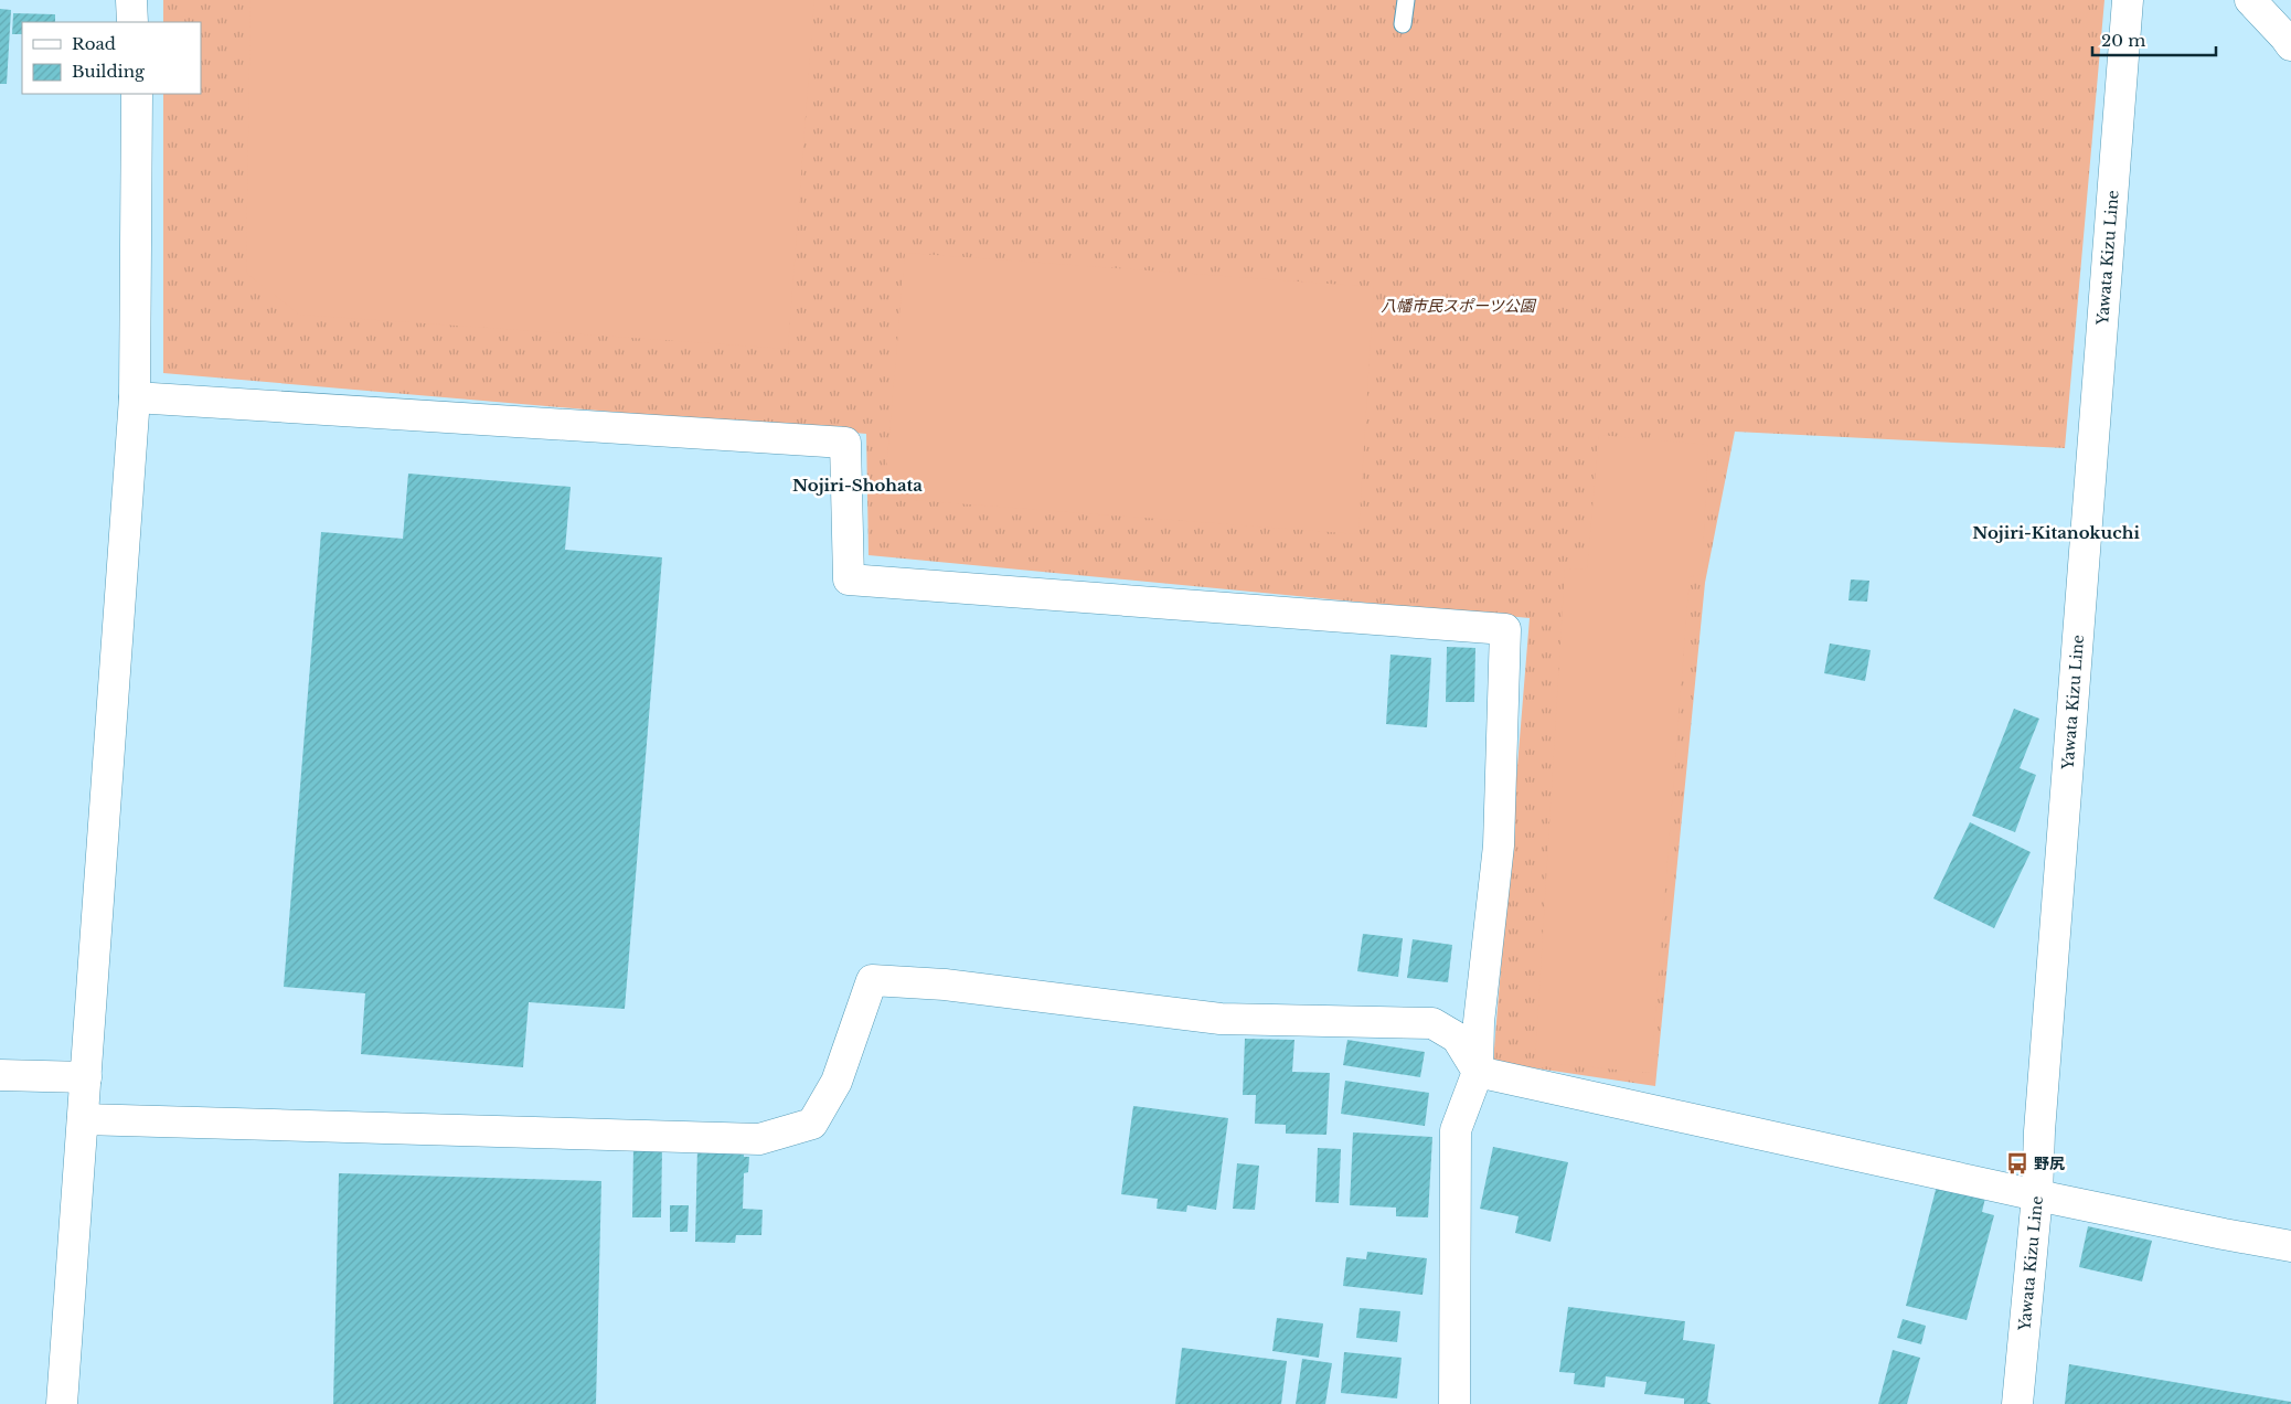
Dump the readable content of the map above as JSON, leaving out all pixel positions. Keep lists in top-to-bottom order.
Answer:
{
  "streets": {
    "street": ["Yawata Kizu Line"]
  },
  "districts": ["Nojiri-Shohata", "Nojiri-Kitanokuchi"],
  "parks": ["八幡市民スポーツ公園"],
  "places": {
    "bus stop": ["野尻"]
  },
  "legend": ["Road", "Building"],
  "scale_bar": "20 m"
}
